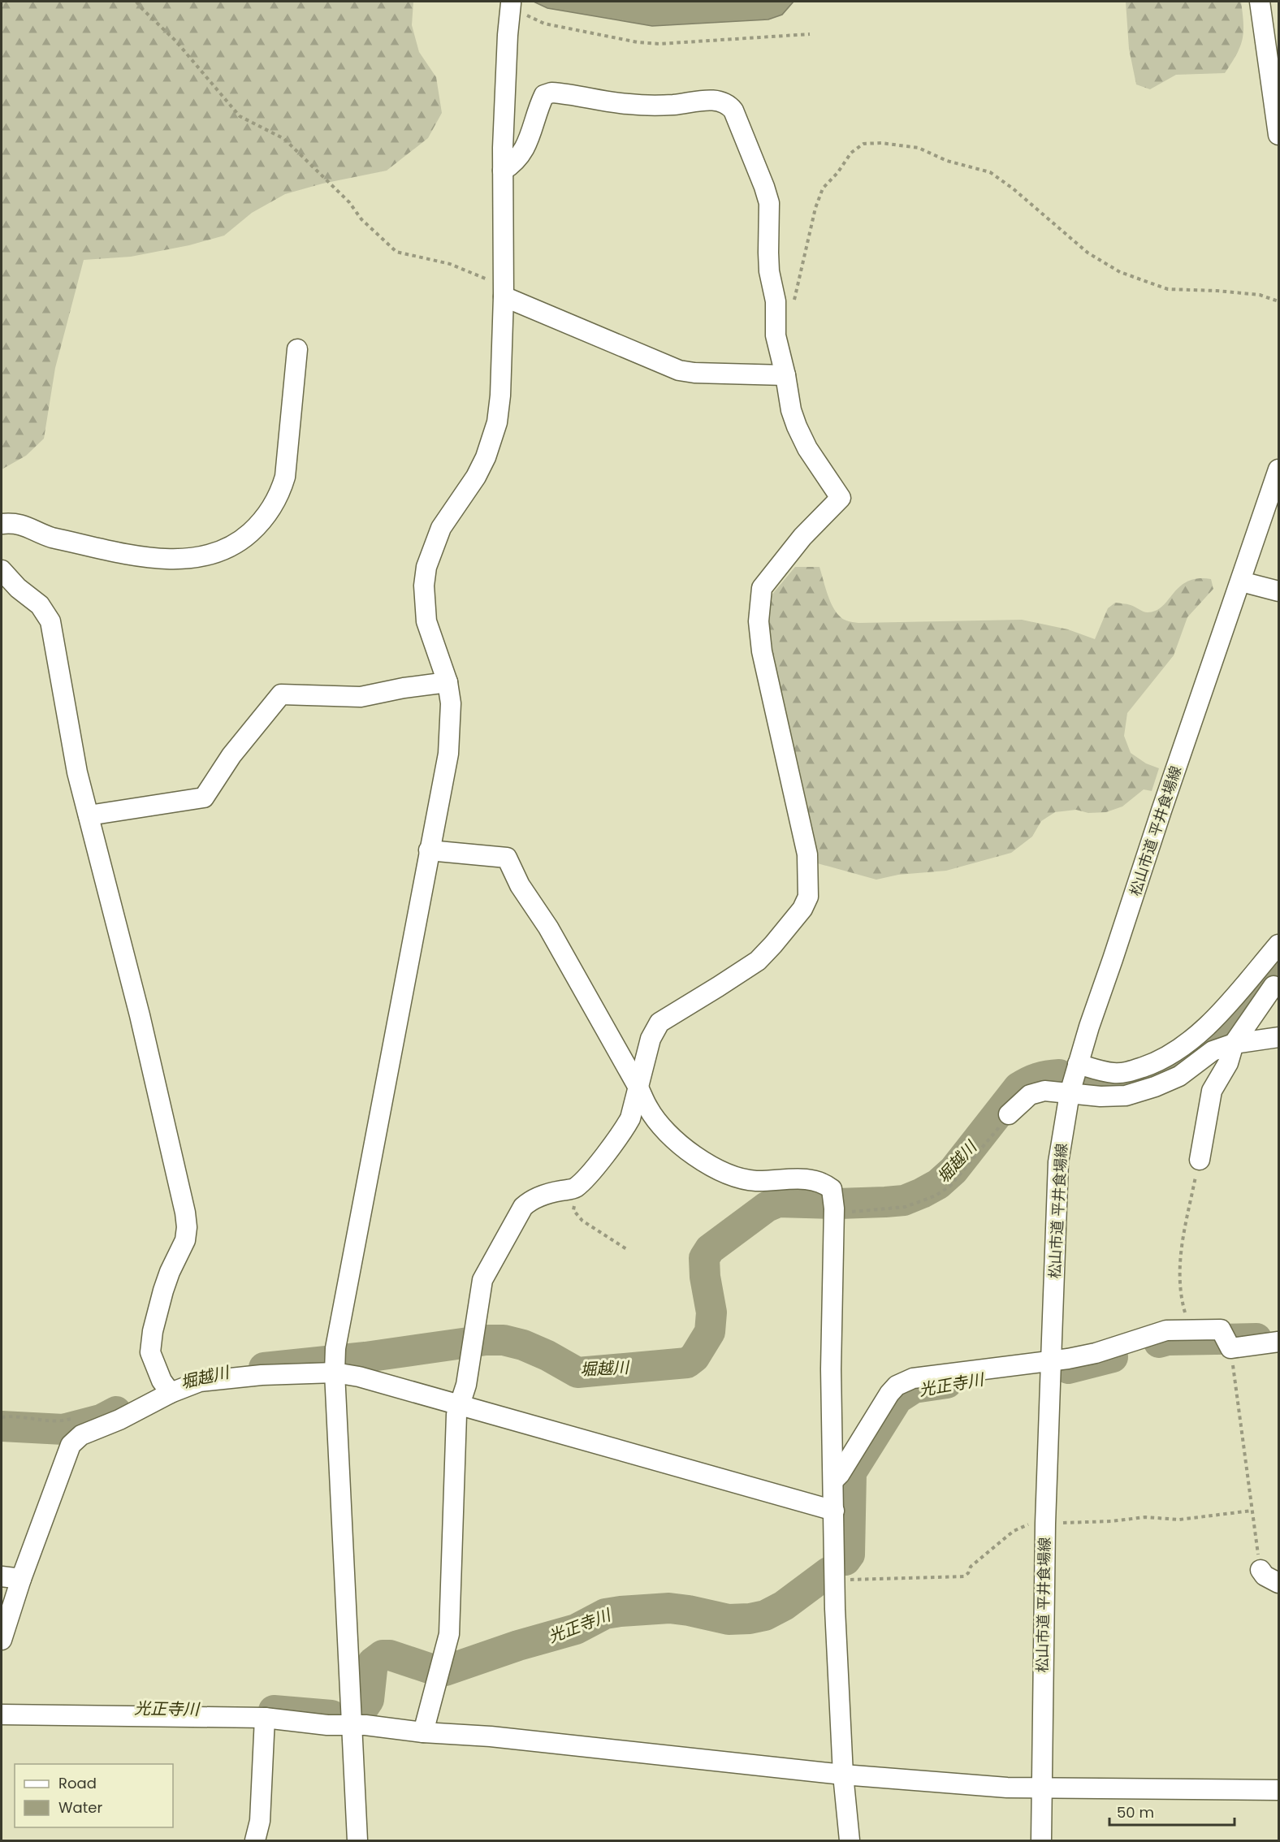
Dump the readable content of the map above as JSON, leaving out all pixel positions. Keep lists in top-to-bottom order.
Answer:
{
  "streets": {
    "street": ["松山市道 平井食場線"]
  },
  "water": ["堀越川", "光正寺川"],
  "legend": ["Road", "Water"],
  "scale_bar": "50 m"
}
